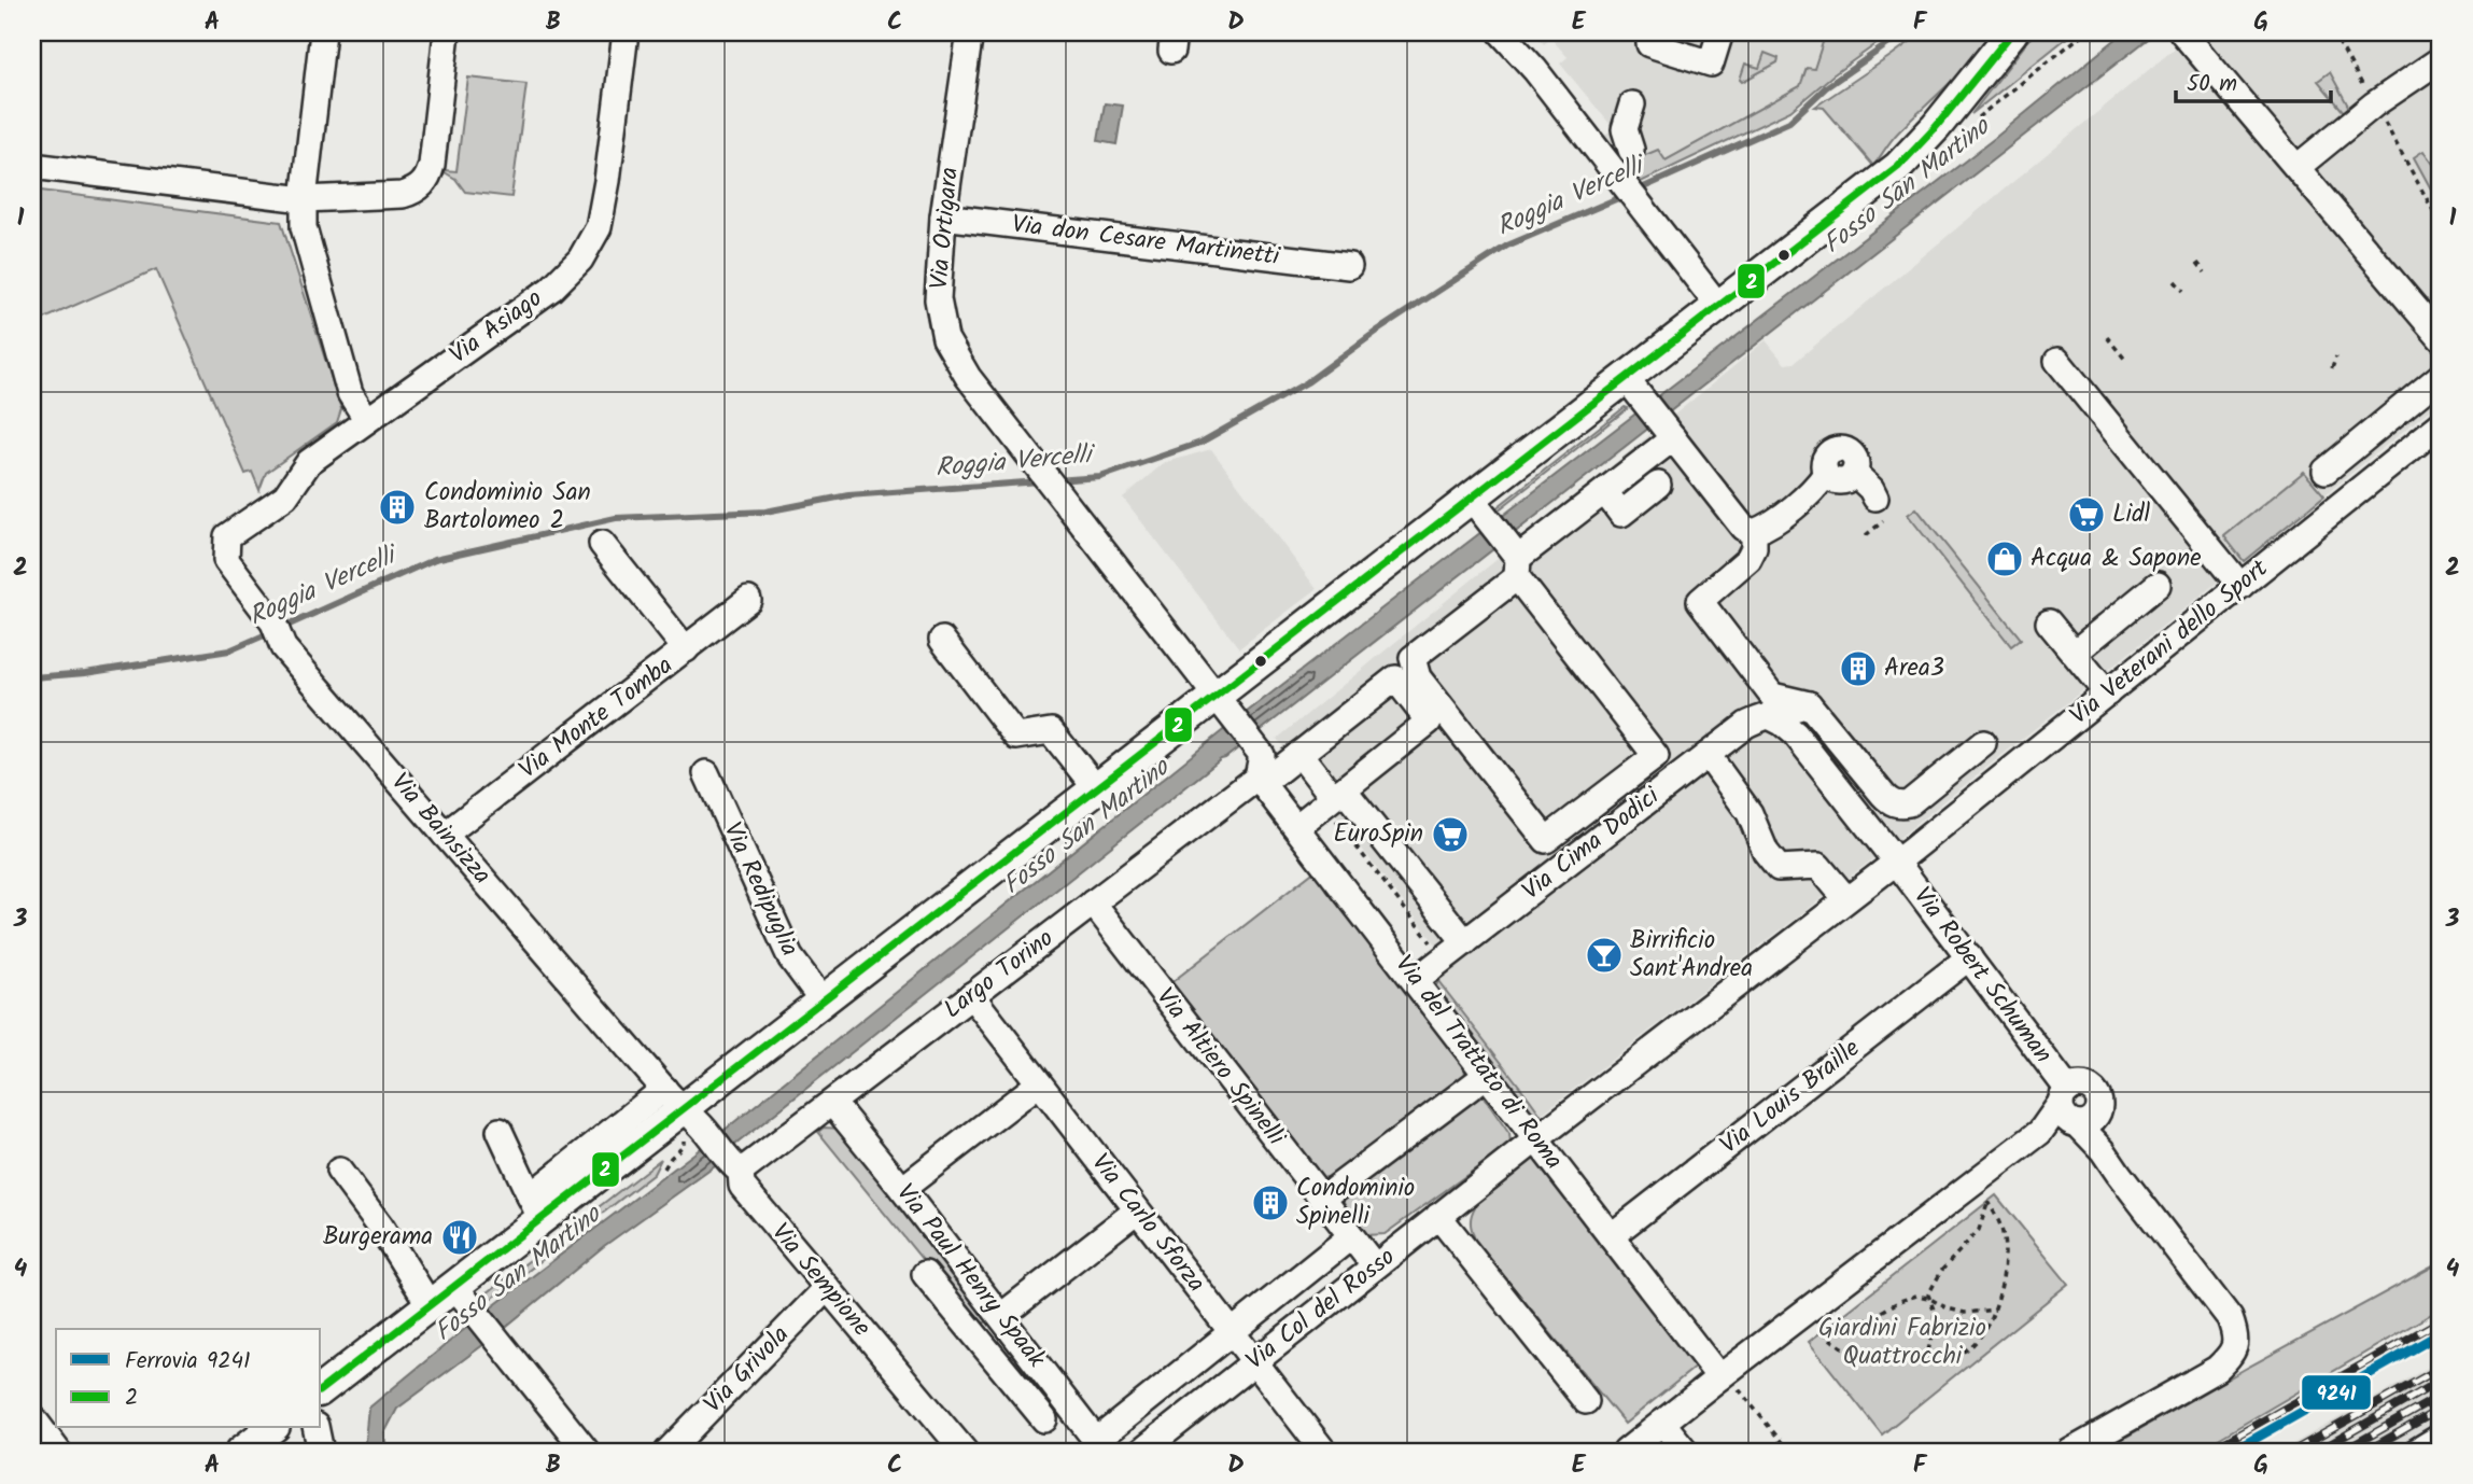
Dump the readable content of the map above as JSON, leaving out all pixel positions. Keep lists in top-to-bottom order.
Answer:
{
  "streets": {
    "street": [
      "Via Ortigara",
      "Via don Cesare Martinetti",
      "Via Asiago",
      "Via Veterani dello Sport",
      "Via Monte Tomba",
      "Via Bainsizza",
      "Via Cima Dodici",
      "Via Redipuglia",
      "Largo Torino",
      "Via Robert Schuman",
      "Via del Trattato di Roma",
      "Via Altiero Spinelli",
      "Via Louis Braille",
      "Via Carlo Sforza",
      "Via Paul Henry Spaak",
      "Via Sempione",
      "Via Col del Rosso",
      "Via Grivola"
    ]
  },
  "crossings": [
    ["Via Ortigara", "Via don Cesare Martinetti"],
    ["Via Ortigara", "Largo Torino"],
    ["Via Ortigara", "Via del Trattato di Roma"],
    ["Via Asiago", "Via Bainsizza"],
    ["Via Veterani dello Sport", "Via Robert Schuman"],
    ["Via Veterani dello Sport", "Via Col del Rosso"],
    ["Via Monte Tomba", "Via Bainsizza"],
    ["Via Bainsizza", "Via Sempione"],
    ["Via Cima Dodici", "Via Robert Schuman"],
    ["Via Cima Dodici", "Via del Trattato di Roma"],
    ["Largo Torino", "Via del Trattato di Roma"],
    ["Largo Torino", "Via Altiero Spinelli"],
    ["Largo Torino", "Via Carlo Sforza"],
    ["Largo Torino", "Via Paul Henry Spaak"],
    ["Largo Torino", "Via Sempione"],
    ["Via Robert Schuman", "Via Louis Braille"],
    ["Via del Trattato di Roma", "Via Louis Braille"],
    ["Via del Trattato di Roma", "Via Col del Rosso"],
    ["Via Altiero Spinelli", "Via Col del Rosso"],
    ["Via Carlo Sforza", "Via Col del Rosso"],
    ["Via Paul Henry Spaak", "Via Col del Rosso"],
    ["Via Sempione", "Via Grivola"]
  ],
  "water": ["Fosso San Martino", "Roggia Vercelli"],
  "parks": ["Giardini Fabrizio Quattrocchi"],
  "places": {
    "building": ["Condominio San Bartolomeo 2", "Area3", "Condominio Spinelli"],
    "supermarket": ["Lidl", "EuroSpin"],
    "shop": ["Acqua & Sapone"],
    "bar": ["Birrificio Sant'Andrea"],
    "restaurant": ["Burgerama"]
  },
  "lines": ["transit line 2", "rail line 9241"],
  "legend": ["Ferrovia 9241", "2"],
  "scale_bar": "50 m",
  "grid": {
    "columns": [
      "A",
      "B",
      "C",
      "D",
      "E",
      "F",
      "G"
    ],
    "rows": [
      "1",
      "2",
      "3",
      "4"
    ]
  }
}
